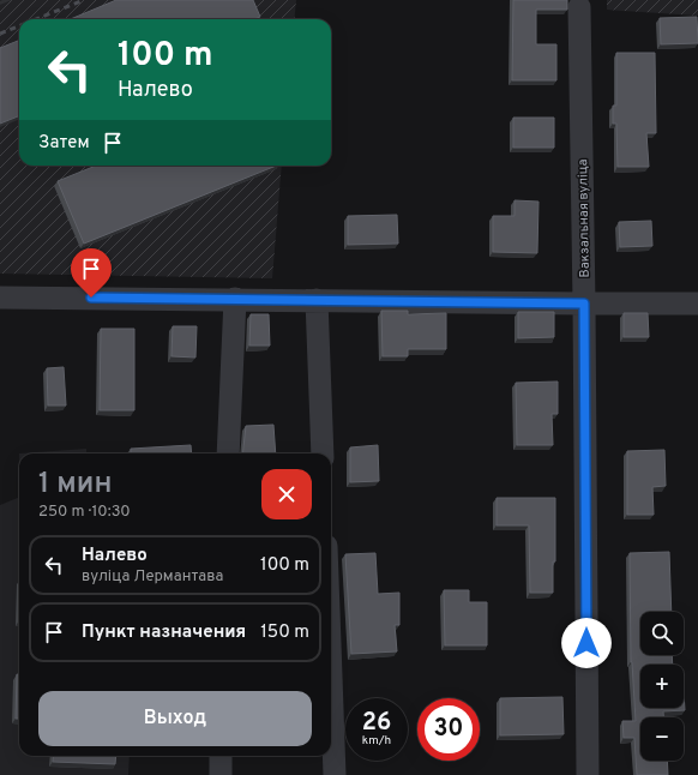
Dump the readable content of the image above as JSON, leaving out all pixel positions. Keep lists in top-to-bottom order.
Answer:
{
  "streets": {
    "street": ["Вакзальная вуліца"]
  },
  "page": {
    "turn": ["100 m", "Налево"],
    "then": "Затем",
    "heading": ["1 мин", "250 m · 10:30"],
    "list": [
      {
        "name": "Налево",
        "note": "вуліца Лермантава",
        "value": "100 m"
      },
      {
        "name": "Пункт назначения",
        "value": "150 m"
      }
    ],
    "map_buttons": ["+", "−"],
    "buttons": "Выход",
    "speed": "26 km/h",
    "limit": "30"
  }
}
